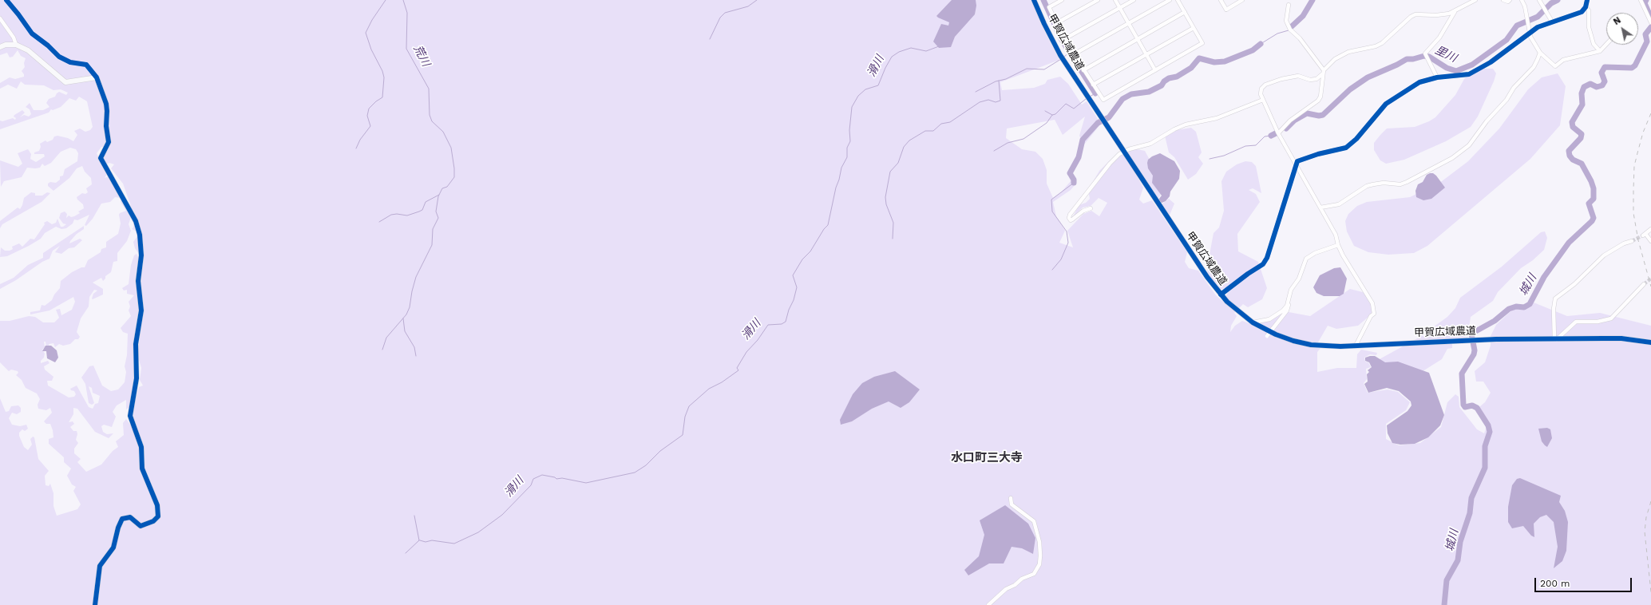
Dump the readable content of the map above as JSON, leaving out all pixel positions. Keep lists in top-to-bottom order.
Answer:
{
  "streets": {
    "street": ["甲賀広域農道"]
  },
  "districts": ["水口町三大寺"],
  "water": [
    "里川",
    "荒川",
    "滑川",
    "城川"
  ],
  "scale_bar": "200 m",
  "north": "top left"
}
